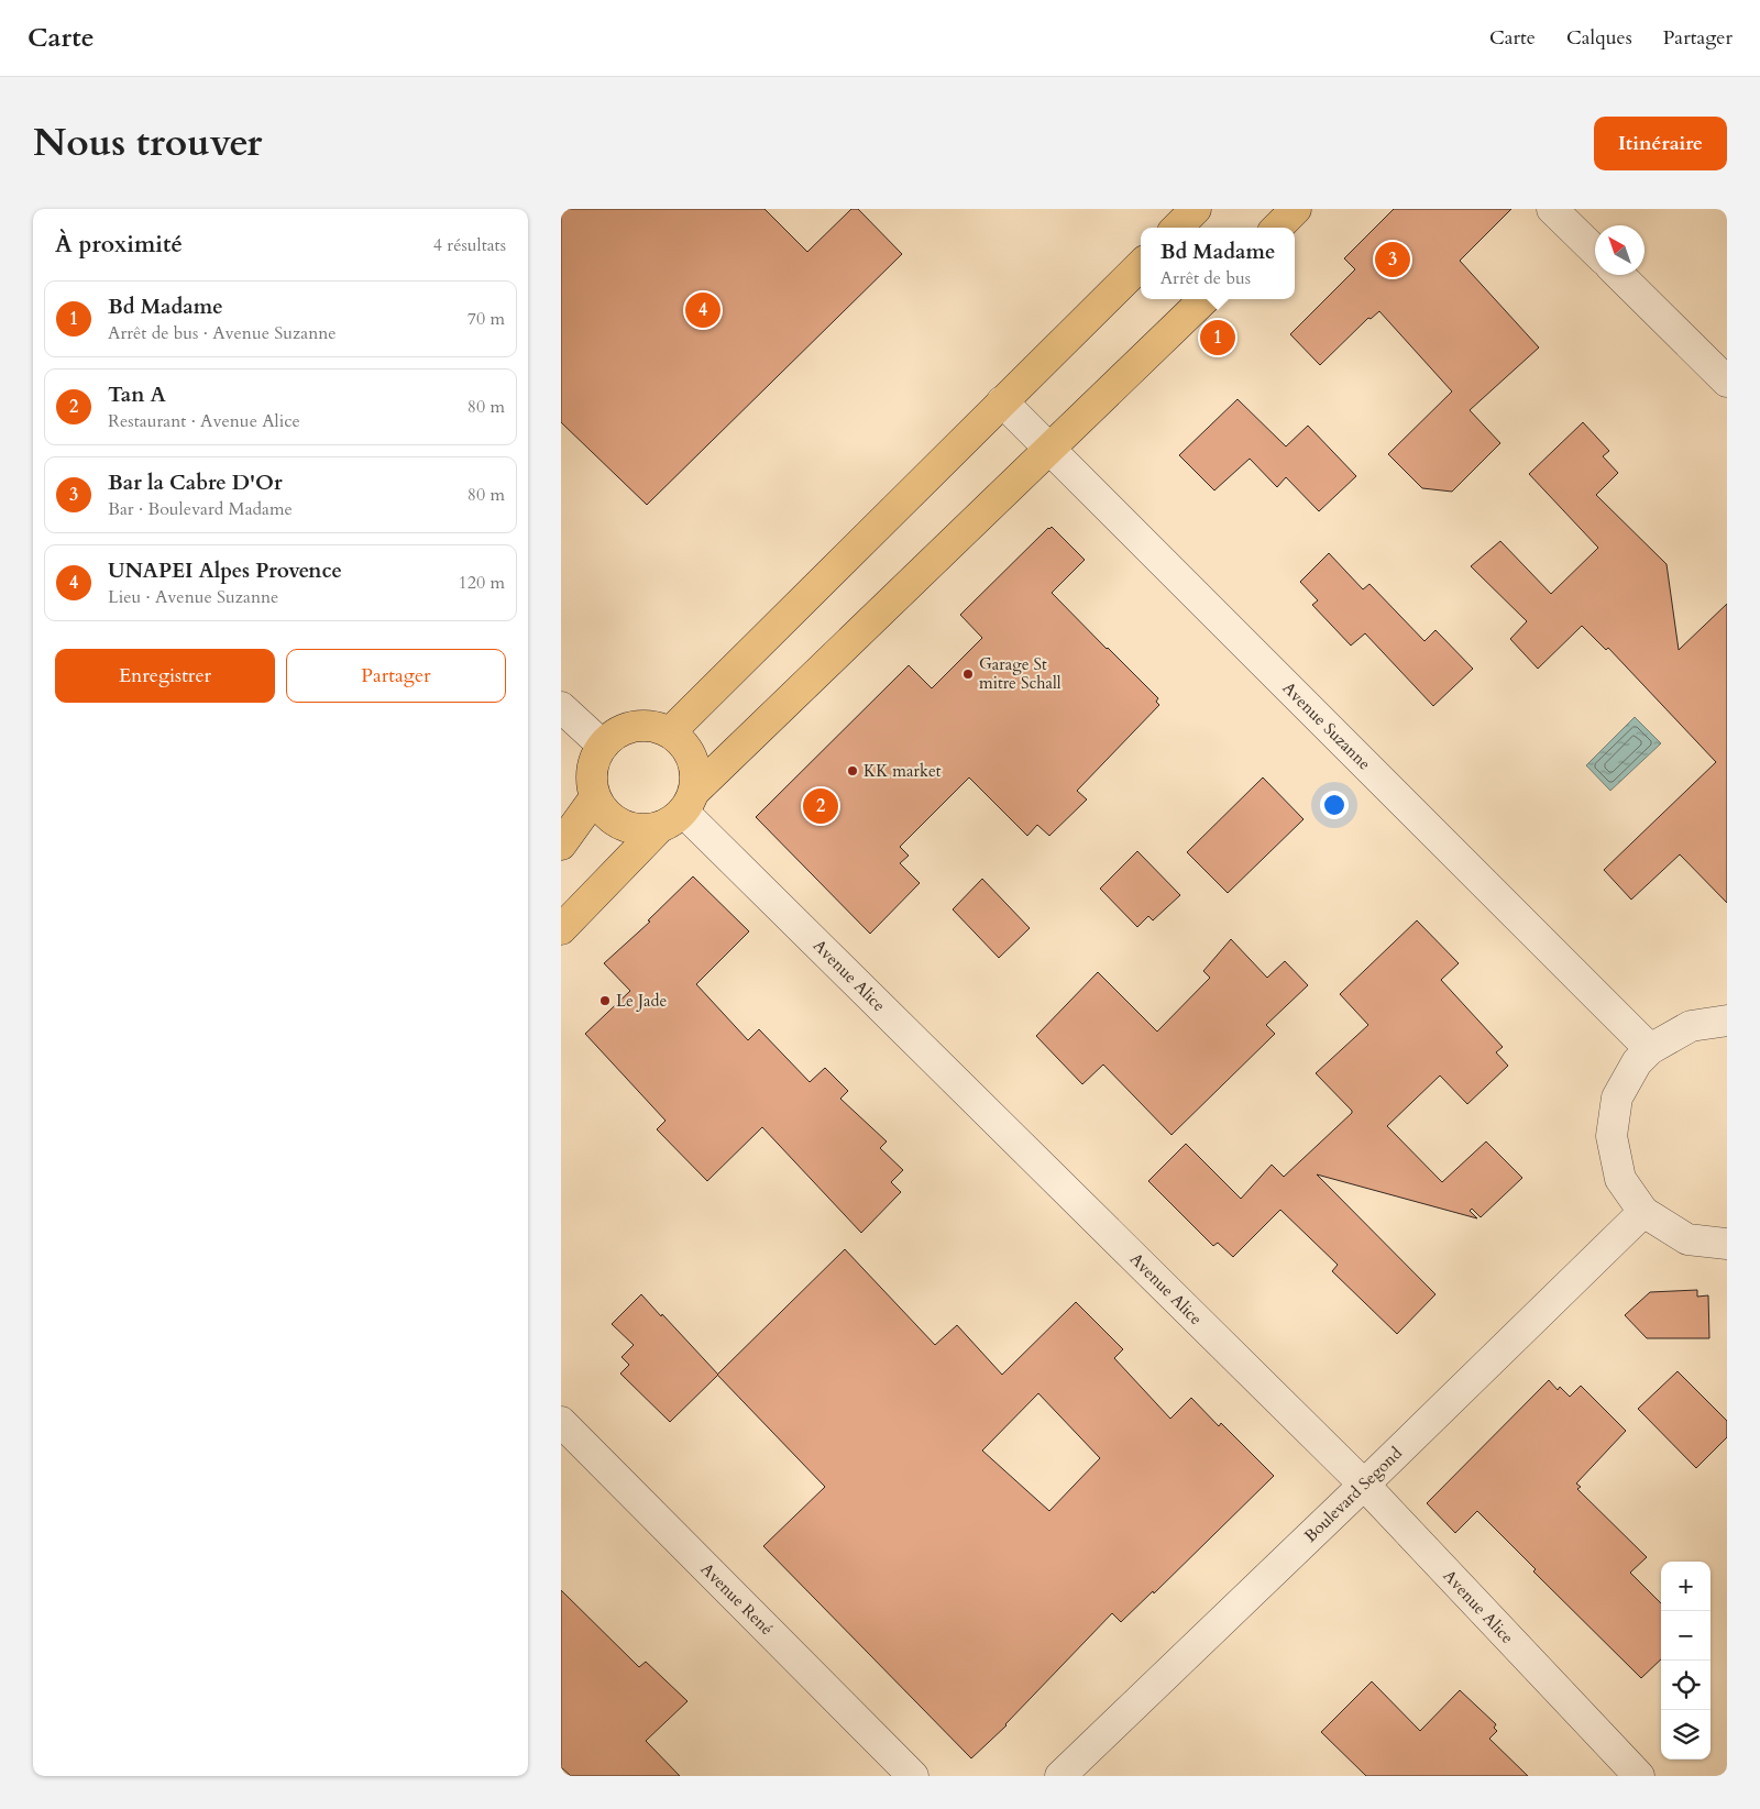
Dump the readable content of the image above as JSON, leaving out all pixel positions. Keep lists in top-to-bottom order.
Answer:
{
  "streets": {
    "street": [
      "Avenue Suzanne",
      "Avenue Alice",
      "Boulevard Segond",
      "Avenue René"
    ]
  },
  "crossings": [
    ["Avenue Alice", "Boulevard Segond"]
  ],
  "places": ["Garage St mitre Schall", "KK market", "Le Jade"],
  "north": "top left",
  "page": {
    "header": "Carte",
    "nav": ["Carte", "Calques", "Partager"],
    "title": "Nous trouver",
    "buttons": [
      "Itinéraire",
      ["Enregistrer", "Partager"]
    ],
    "heading": ["À proximité", "4 résultats"],
    "popup": ["Bd Madame", "Arrêt de bus"],
    "pins": [
      "3",
      "4",
      "1",
      "2"
    ],
    "list": [
      {
        "mark": "1",
        "name": "Bd Madame",
        "note": "Arrêt de bus · Avenue Suzanne",
        "value": "70 m"
      },
      {
        "mark": "2",
        "name": "Tan A",
        "note": "Restaurant · Avenue Alice",
        "value": "80 m"
      },
      {
        "mark": "3",
        "name": "Bar la Cabre D'Or",
        "note": "Bar · Boulevard Madame",
        "value": "80 m"
      },
      {
        "mark": "4",
        "name": "UNAPEI Alpes Provence",
        "note": "Lieu · Avenue Suzanne",
        "value": "120 m"
      }
    ],
    "map_buttons": ["+", "−"]
  }
}
